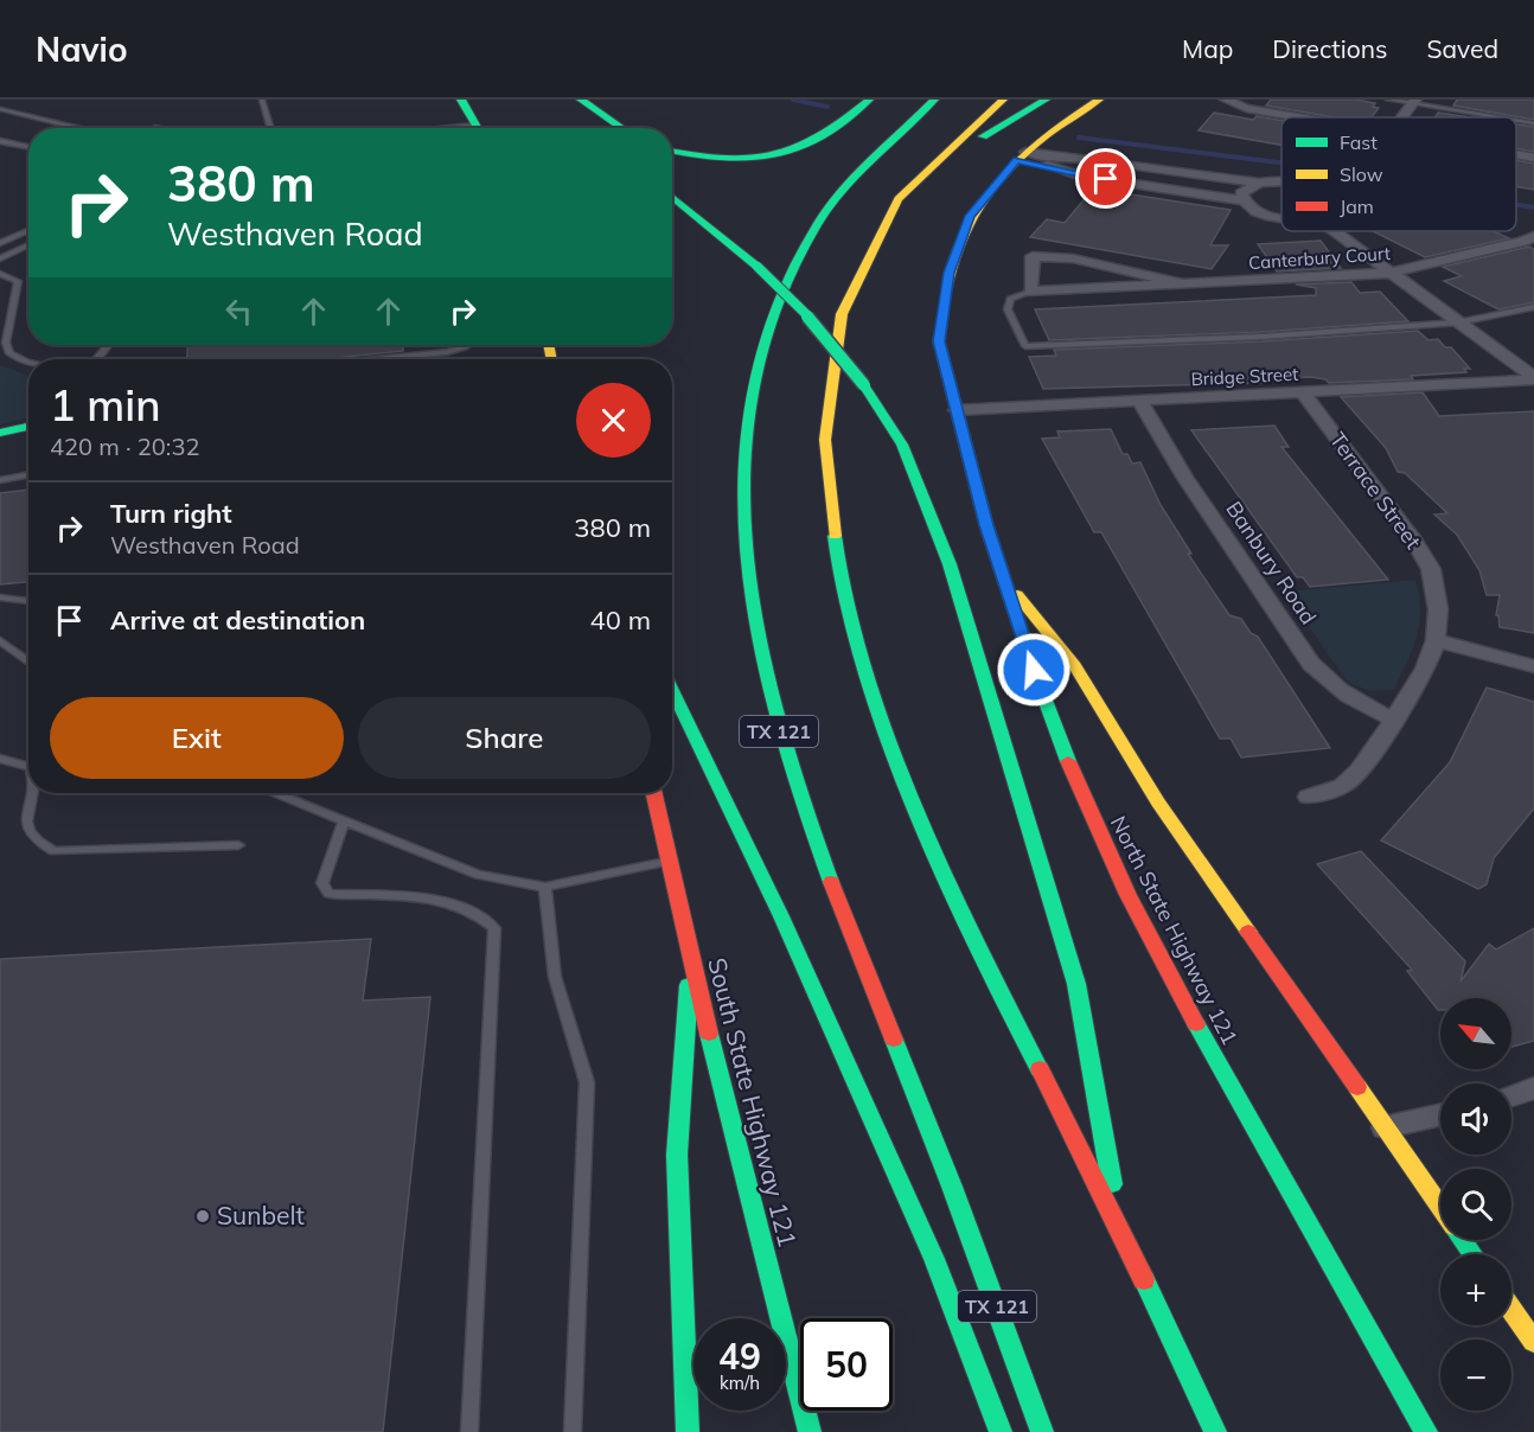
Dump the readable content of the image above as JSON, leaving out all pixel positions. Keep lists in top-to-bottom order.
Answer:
{
  "streets": {
    "main road": ["TX 121", "North State Highway 121", "South State Highway 121"],
    "street": [
      "Canterbury Court",
      "Bridge Street",
      "Terrace Street",
      "Banbury Road"
    ]
  },
  "crossings": [
    ["Bridge Street", "Terrace Street"],
    ["Bridge Street", "Banbury Road"],
    ["Bridge Street", "North State Highway 121"],
    ["Terrace Street", "Banbury Road"]
  ],
  "places": ["Sunbelt"],
  "legend": ["Fast", "Slow", "Jam"],
  "north": "top left",
  "page": {
    "header": "Navio",
    "nav": ["Map", "Directions", "Saved"],
    "turn": ["380 m", "Westhaven Road"],
    "heading": ["1 min", "420 m · 20:32"],
    "list": [
      {
        "name": "Turn right",
        "note": "Westhaven Road",
        "value": "380 m"
      },
      {
        "name": "Arrive at destination",
        "value": "40 m"
      }
    ],
    "buttons": ["Exit", "Share"],
    "map_buttons": ["+", "−"],
    "speed": "49 km/h",
    "limit": "50"
  }
}
